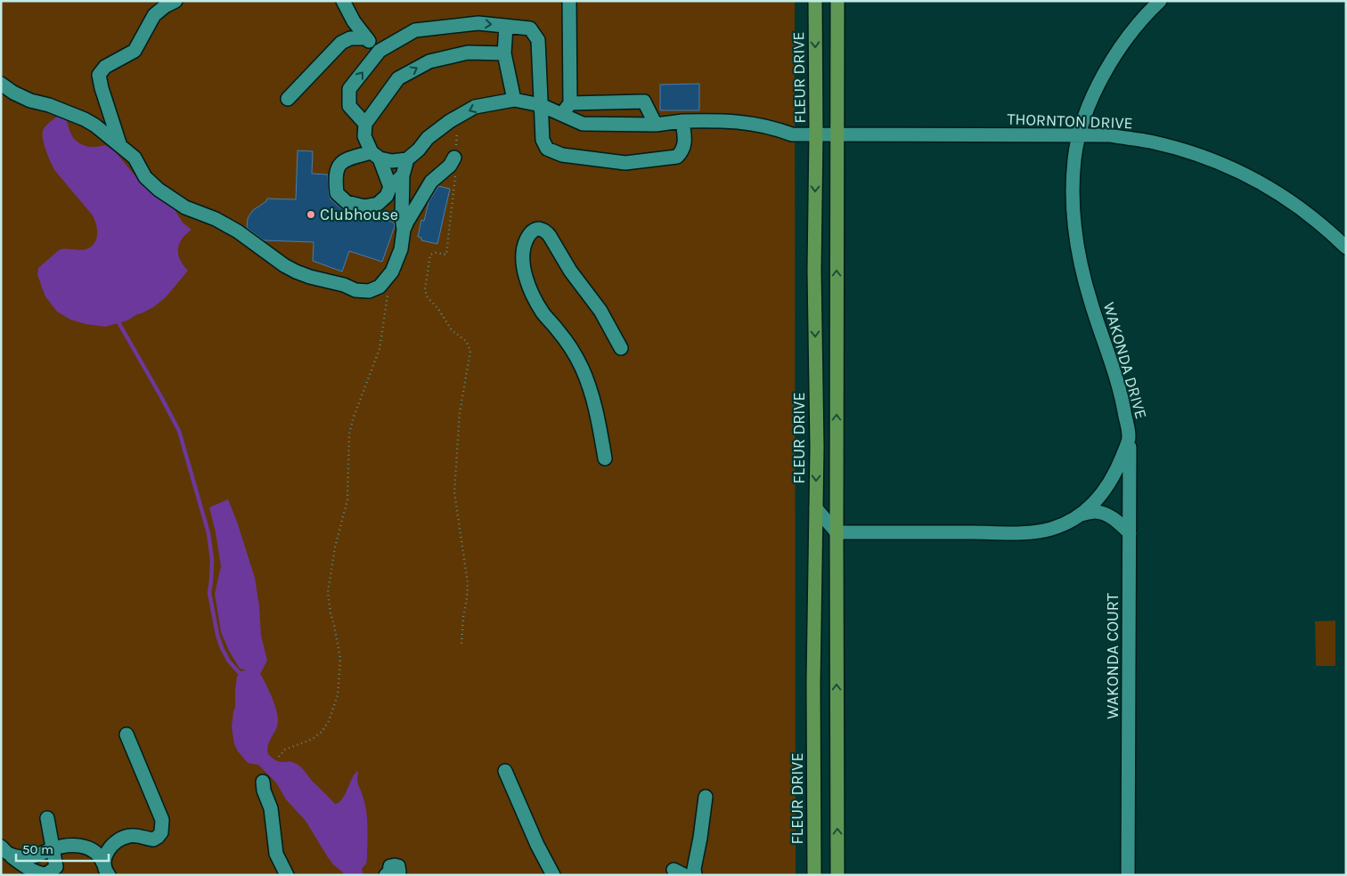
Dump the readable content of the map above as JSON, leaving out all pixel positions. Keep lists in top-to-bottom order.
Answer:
{
  "streets": {
    "main road": ["FLEUR DRIVE"],
    "street": ["THORNTON DRIVE", "WAKONDA DRIVE", "WAKONDA COURT"]
  },
  "crossings": [
    ["FLEUR DRIVE", "THORNTON DRIVE"],
    ["THORNTON DRIVE", "WAKONDA DRIVE"],
    ["WAKONDA DRIVE", "WAKONDA COURT"]
  ],
  "places": ["Clubhouse"],
  "scale_bar": "50 m"
}
